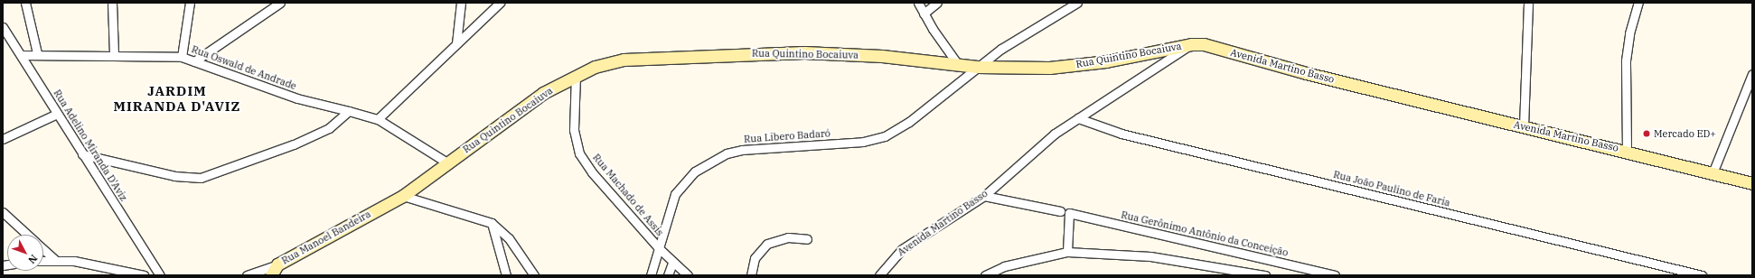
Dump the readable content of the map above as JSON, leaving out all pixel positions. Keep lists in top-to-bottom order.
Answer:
{
  "streets": {
    "street": [
      "Rua Quintino Bocaiuva",
      "Avenida Martino Basso",
      "Rua Oswald de Andrade",
      "Rua Libero Badaró",
      "Rua Adelino Miranda D'Aviz",
      "Rua João Paulino de Faria",
      "Rua Machado de Assis",
      "Rua Gerônimo Antônio da Conceição",
      "Rua Manoel Bandeira"
    ]
  },
  "crossings": [
    ["Rua Quintino Bocaiuva", "Avenida Martino Basso"],
    ["Rua Quintino Bocaiuva", "Rua Oswald de Andrade"],
    ["Rua Quintino Bocaiuva", "Rua Libero Badaró"],
    ["Rua Quintino Bocaiuva", "Rua Machado de Assis"],
    ["Rua Quintino Bocaiuva", "Rua Manoel Bandeira"],
    ["Avenida Martino Basso", "Rua João Paulino de Faria"],
    ["Rua Oswald de Andrade", "Rua Adelino Miranda D'Aviz"],
    ["Rua Oswald de Andrade", "Rua Manoel Bandeira"],
    ["Rua Libero Badaró", "Rua Machado de Assis"]
  ],
  "districts": ["JARDIM MIRANDA D'AVIZ"],
  "places": ["Mercado ED+"],
  "north": "bottom right"
}
